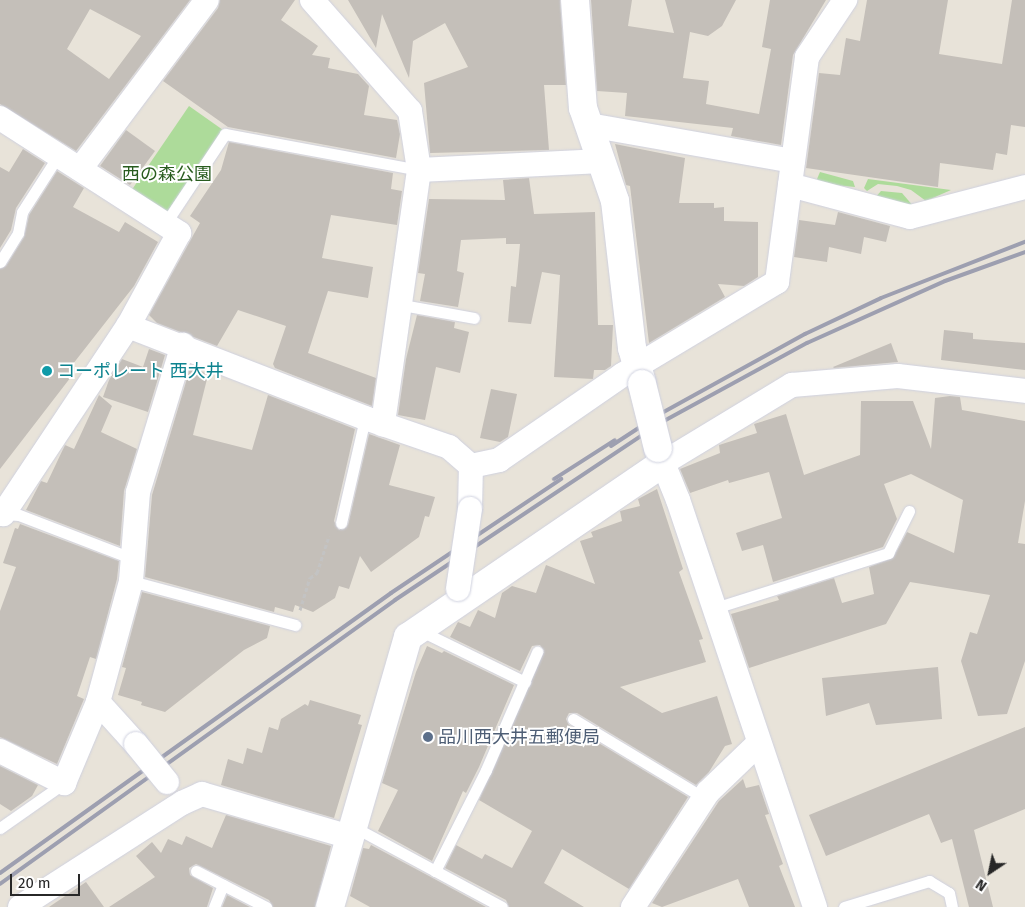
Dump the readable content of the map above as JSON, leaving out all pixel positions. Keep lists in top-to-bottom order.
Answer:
{
  "parks": ["西の森公園"],
  "places": ["コーポレート 西大井", "品川西大井五郵便局"],
  "scale_bar": "20 m",
  "north": "bottom left"
}
